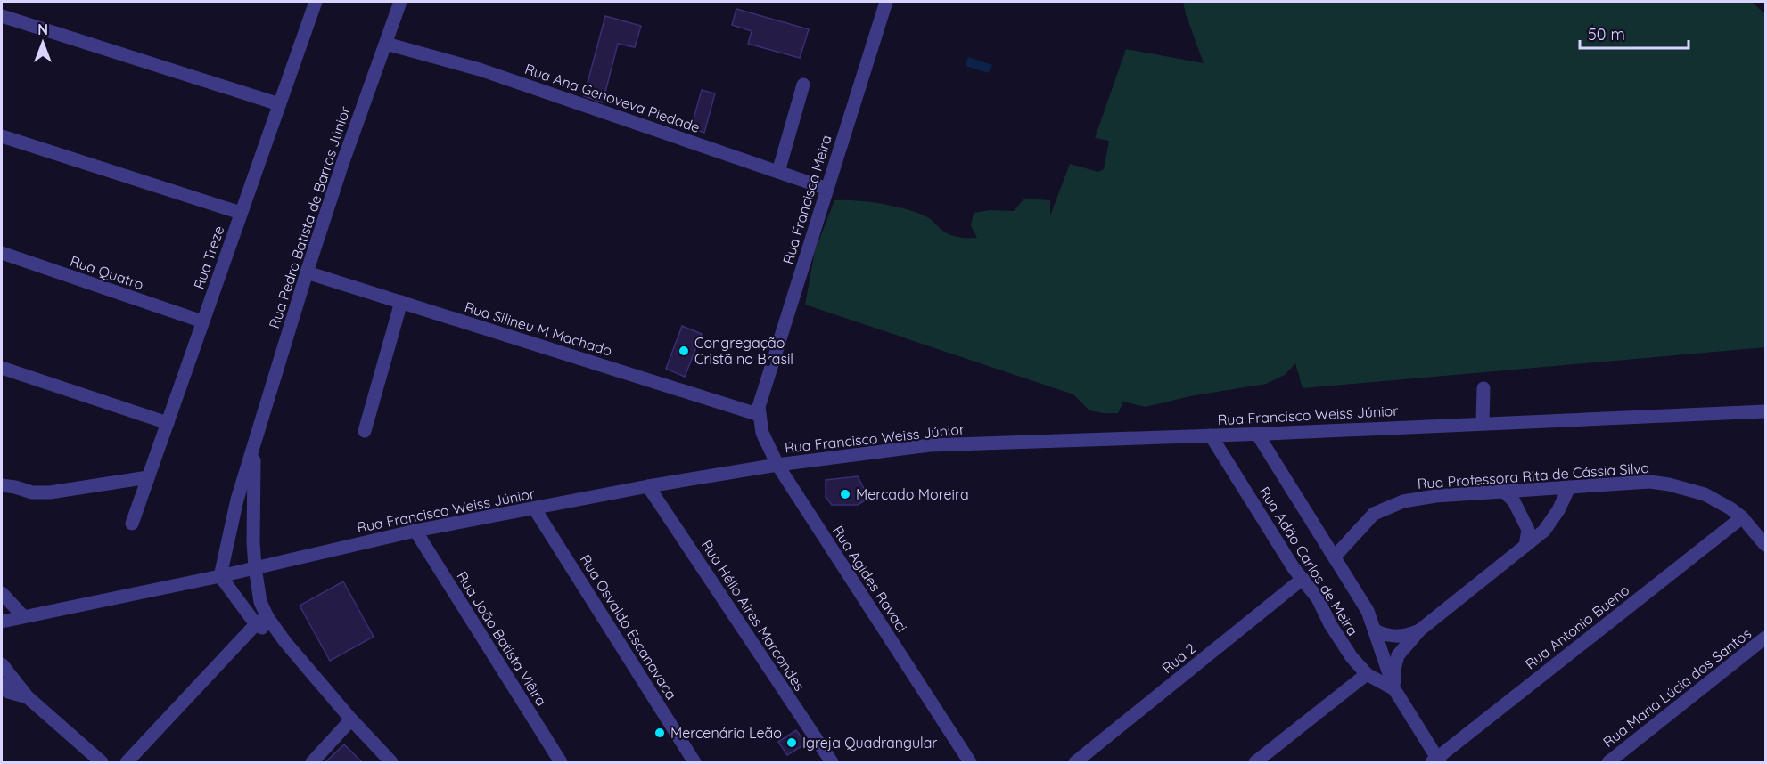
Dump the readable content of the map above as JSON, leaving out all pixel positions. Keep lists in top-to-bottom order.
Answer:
{
  "streets": {
    "street": [
      "Rua Ana Genoveva Piedade",
      "Rua Francisca Meira",
      "Rua Pedro Batista de Barros Júnior",
      "Rua Treze",
      "Rua Quatro",
      "Rua Silineu M Machado",
      "Rua Francisco Weiss Júnior",
      "Rua Professora Rita de Cássia Silva",
      "Rua Adão Carlos de Meira",
      "Rua Agides Ravaci",
      "Rua Hélio Aires Marcondes",
      "Rua Osvaldo Escanavaca",
      "Rua Antonio Bueno",
      "Rua João Batista Viêira",
      "Rua 2",
      "Rua Maria Lúcia dos Santos"
    ]
  },
  "crossings": [
    ["Rua Ana Genoveva Piedade", "Rua Francisca Meira"],
    ["Rua Ana Genoveva Piedade", "Rua Pedro Batista de Barros Júnior"],
    ["Rua Francisca Meira", "Rua Silineu M Machado"],
    ["Rua Francisca Meira", "Rua Agides Ravaci"],
    ["Rua Pedro Batista de Barros Júnior", "Rua Silineu M Machado"],
    ["Rua Pedro Batista de Barros Júnior", "Rua Francisco Weiss Júnior"],
    ["Rua Treze", "Rua Quatro"],
    ["Rua Silineu M Machado", "Rua Agides Ravaci"],
    ["Rua Francisco Weiss Júnior", "Rua Adão Carlos de Meira"],
    ["Rua Francisco Weiss Júnior", "Rua Agides Ravaci"],
    ["Rua Francisco Weiss Júnior", "Rua Hélio Aires Marcondes"],
    ["Rua Francisco Weiss Júnior", "Rua Osvaldo Escanavaca"],
    ["Rua Francisco Weiss Júnior", "Rua João Batista Viêira"],
    ["Rua Professora Rita de Cássia Silva", "Rua Adão Carlos de Meira"],
    ["Rua Professora Rita de Cássia Silva", "Rua Antonio Bueno"],
    ["Rua Adão Carlos de Meira", "Rua Antonio Bueno"],
    ["Rua Adão Carlos de Meira", "Rua 2"]
  ],
  "places": [
    "Congregação Cristã no Brasil",
    "Mercado Moreira",
    "Mercenária Leão",
    "Igreja Quadrangular"
  ],
  "scale_bar": "50 m",
  "north": "top"
}
